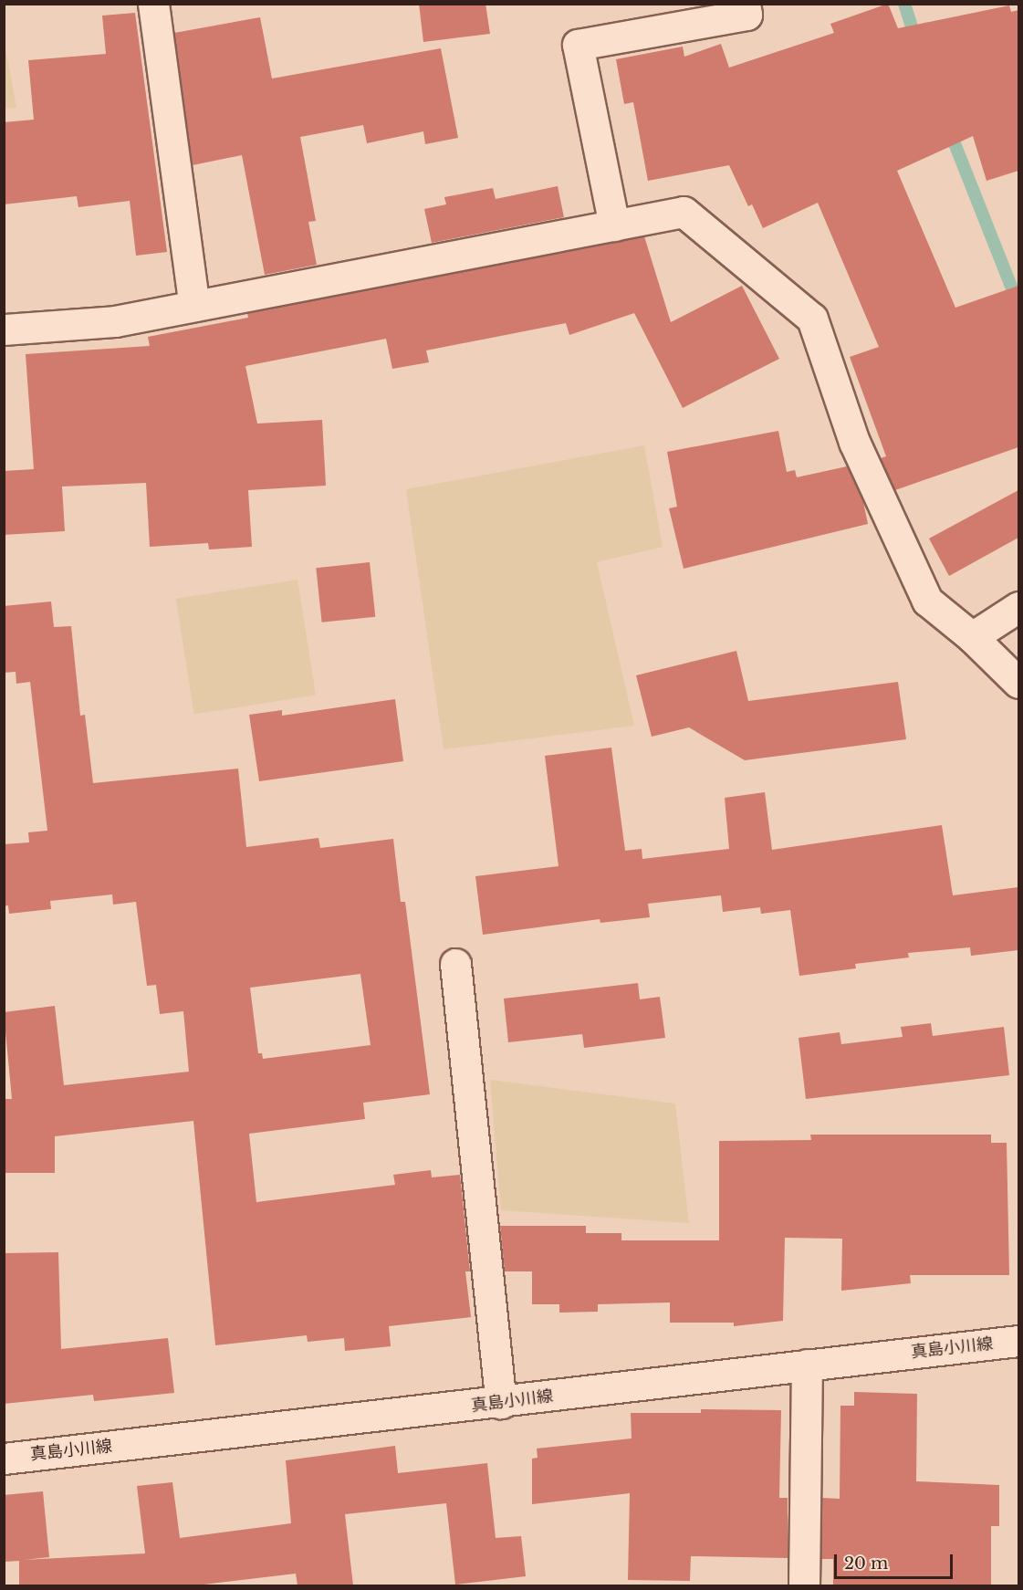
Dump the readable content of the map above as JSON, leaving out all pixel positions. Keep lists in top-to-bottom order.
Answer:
{
  "streets": {
    "street": ["真島小川線"]
  },
  "scale_bar": "20 m"
}
